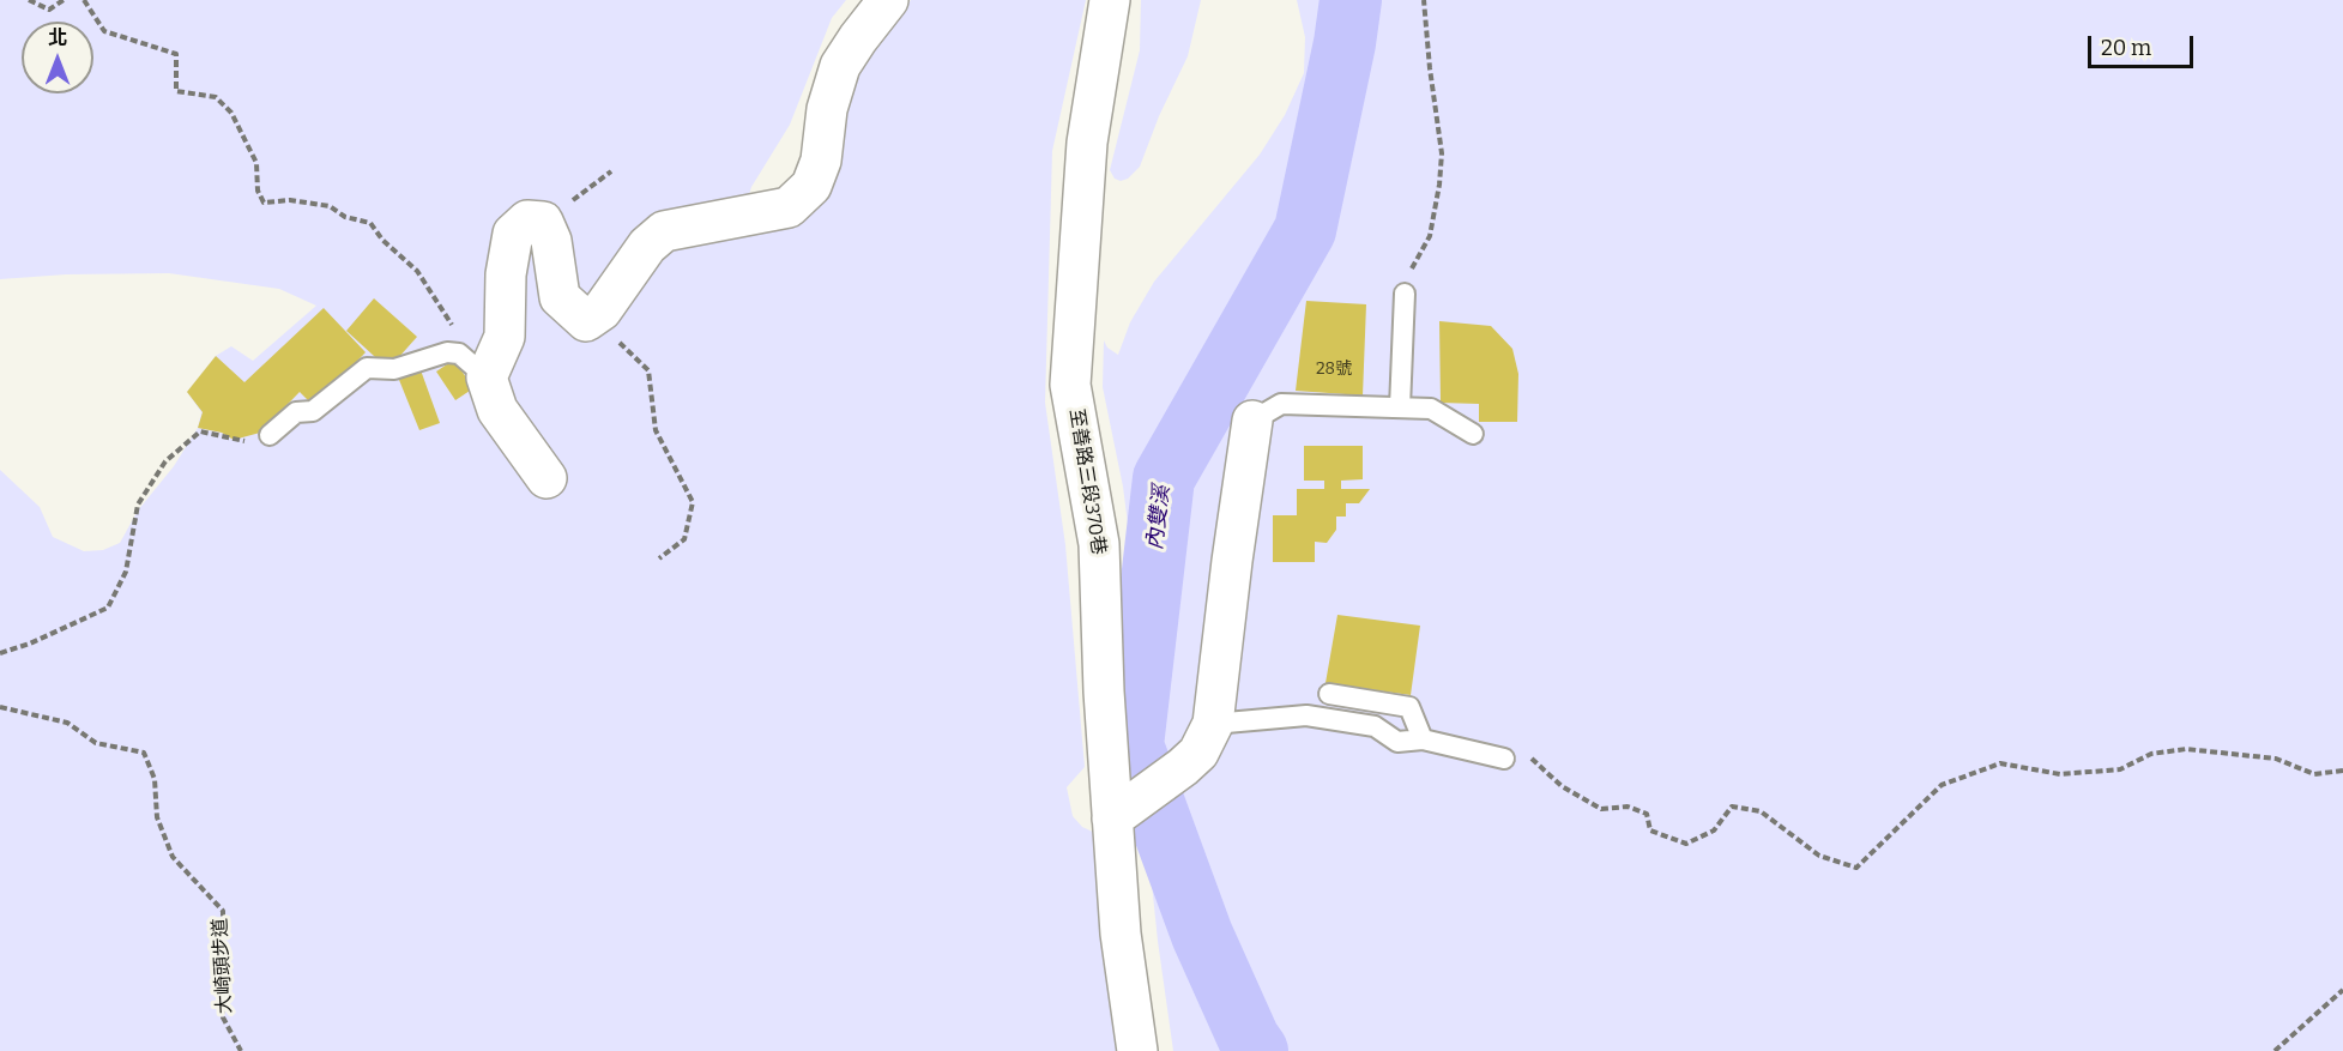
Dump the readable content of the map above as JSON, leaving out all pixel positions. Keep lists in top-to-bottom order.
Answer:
{
  "streets": {
    "street": ["至善路三段370巷"],
    "path": ["大崎頭步道"]
  },
  "water": ["內雙溪"],
  "house_numbers": ["28號"],
  "scale_bar": "20 m",
  "north": "top"
}
